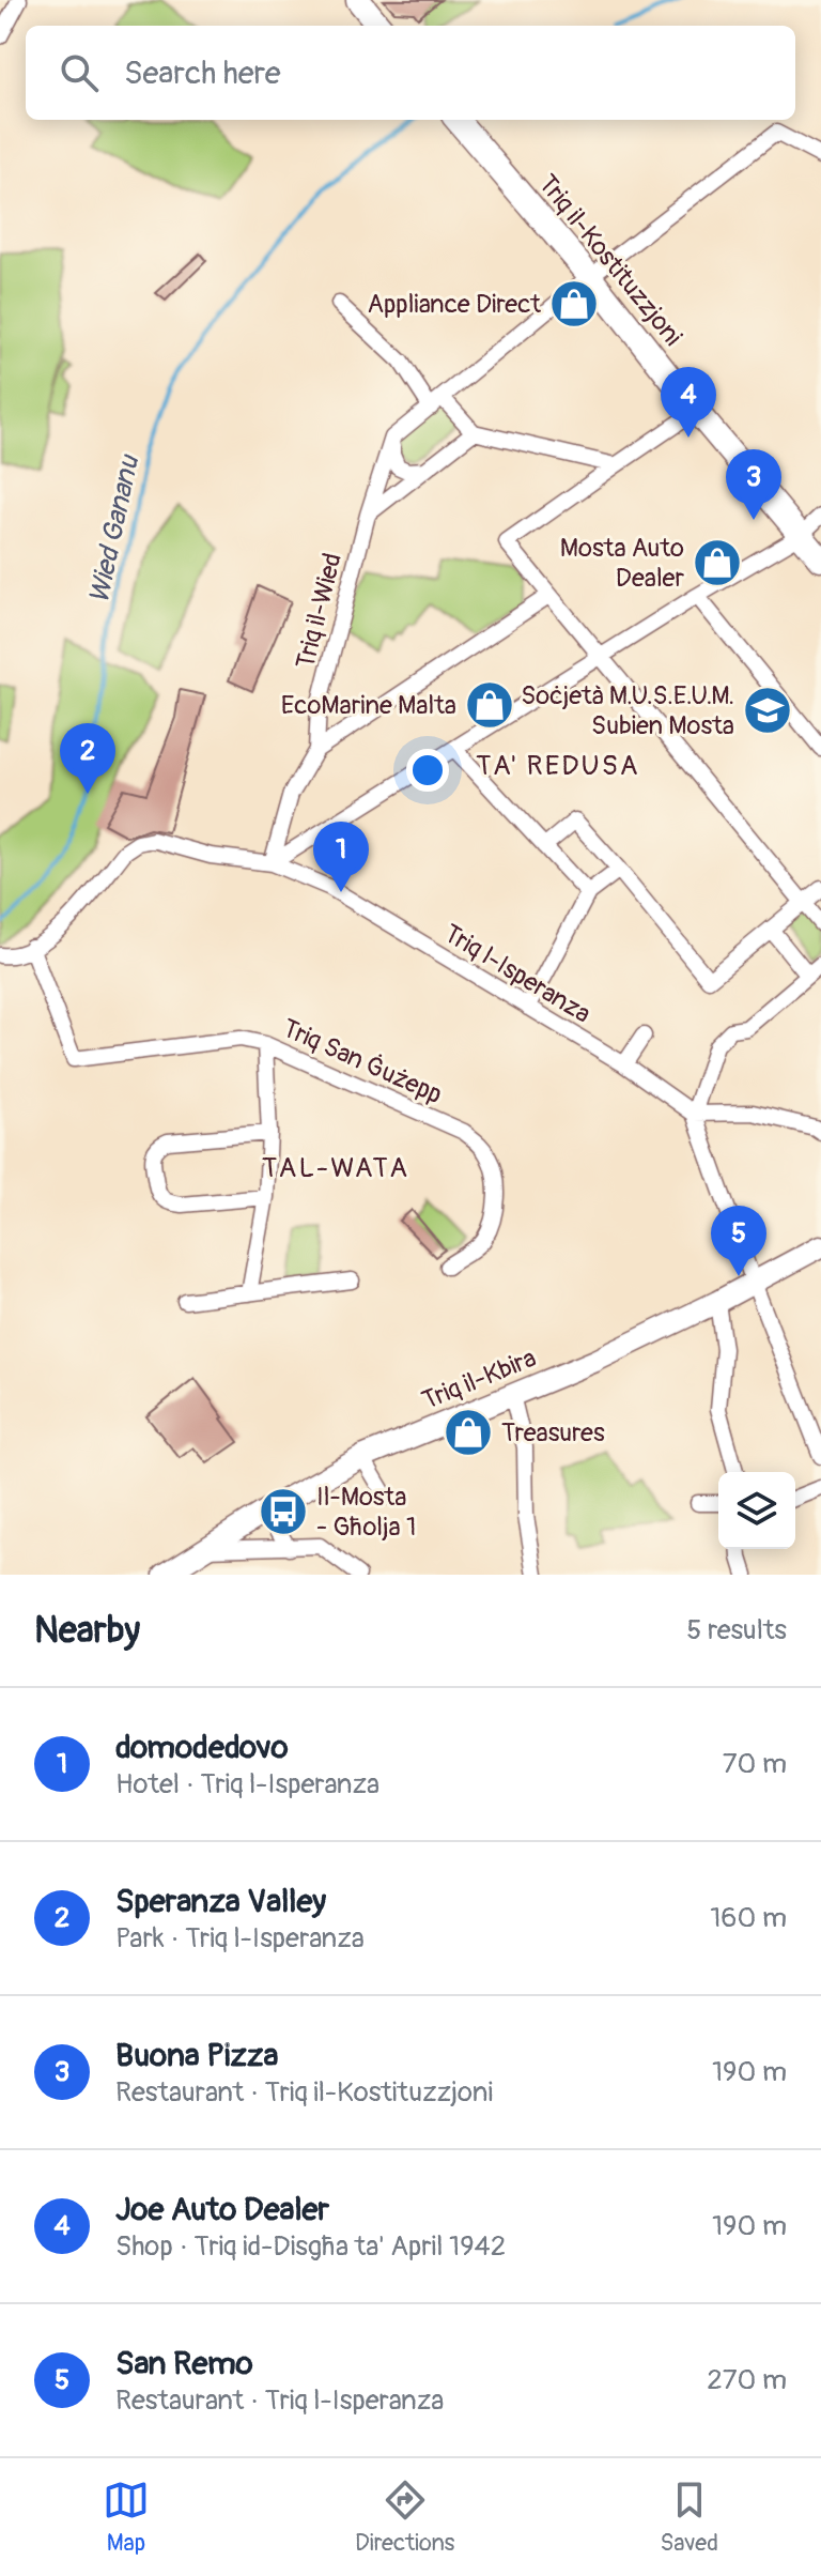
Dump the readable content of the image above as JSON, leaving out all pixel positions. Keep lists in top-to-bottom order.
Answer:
{
  "streets": {
    "main road": ["Triq il-Kostituzzjoni", "Triq il-Kbira"],
    "street": ["Triq il-Wied", "Triq l-Isperanza", "Triq San Ġużepp"]
  },
  "crossings": [
    ["Triq il-Wied", "Triq l-Isperanza"],
    ["Triq l-Isperanza", "Triq San Ġużepp"]
  ],
  "districts": ["TA' REDUSA", "TAL-WATA"],
  "water": ["Wied Gananu"],
  "places": {
    "shop": [
      "Appliance Direct",
      "Mosta Auto Dealer",
      "EcoMarine Malta",
      "Treasures"
    ],
    "school or university": ["Soċjetà M.U.S.E.U.M. Subien Mosta"],
    "bus stop": ["Il-Mosta - Għolja 1"]
  },
  "page": {
    "search": "Search here",
    "pins": [
      "4",
      "3",
      "2",
      "1",
      "5"
    ],
    "heading": ["Nearby", "5 results"],
    "list": [
      {
        "mark": "1",
        "name": "domodedovo",
        "note": "Hotel · Triq l-Isperanza",
        "value": "70 m"
      },
      {
        "mark": "2",
        "name": "Speranza Valley",
        "note": "Park · Triq l-Isperanza",
        "value": "160 m"
      },
      {
        "mark": "3",
        "name": "Buona Pizza",
        "note": "Restaurant · Triq il-Kostituzzjoni",
        "value": "190 m"
      },
      {
        "mark": "4",
        "name": "Joe Auto Dealer",
        "note": "Shop · Triq id-Disgħa ta' April 1942",
        "value": "190 m"
      },
      {
        "mark": "5",
        "name": "San Remo",
        "note": "Restaurant · Triq l-Isperanza",
        "value": "270 m"
      }
    ],
    "nav": ["Map", "Directions", "Saved"]
  }
}
